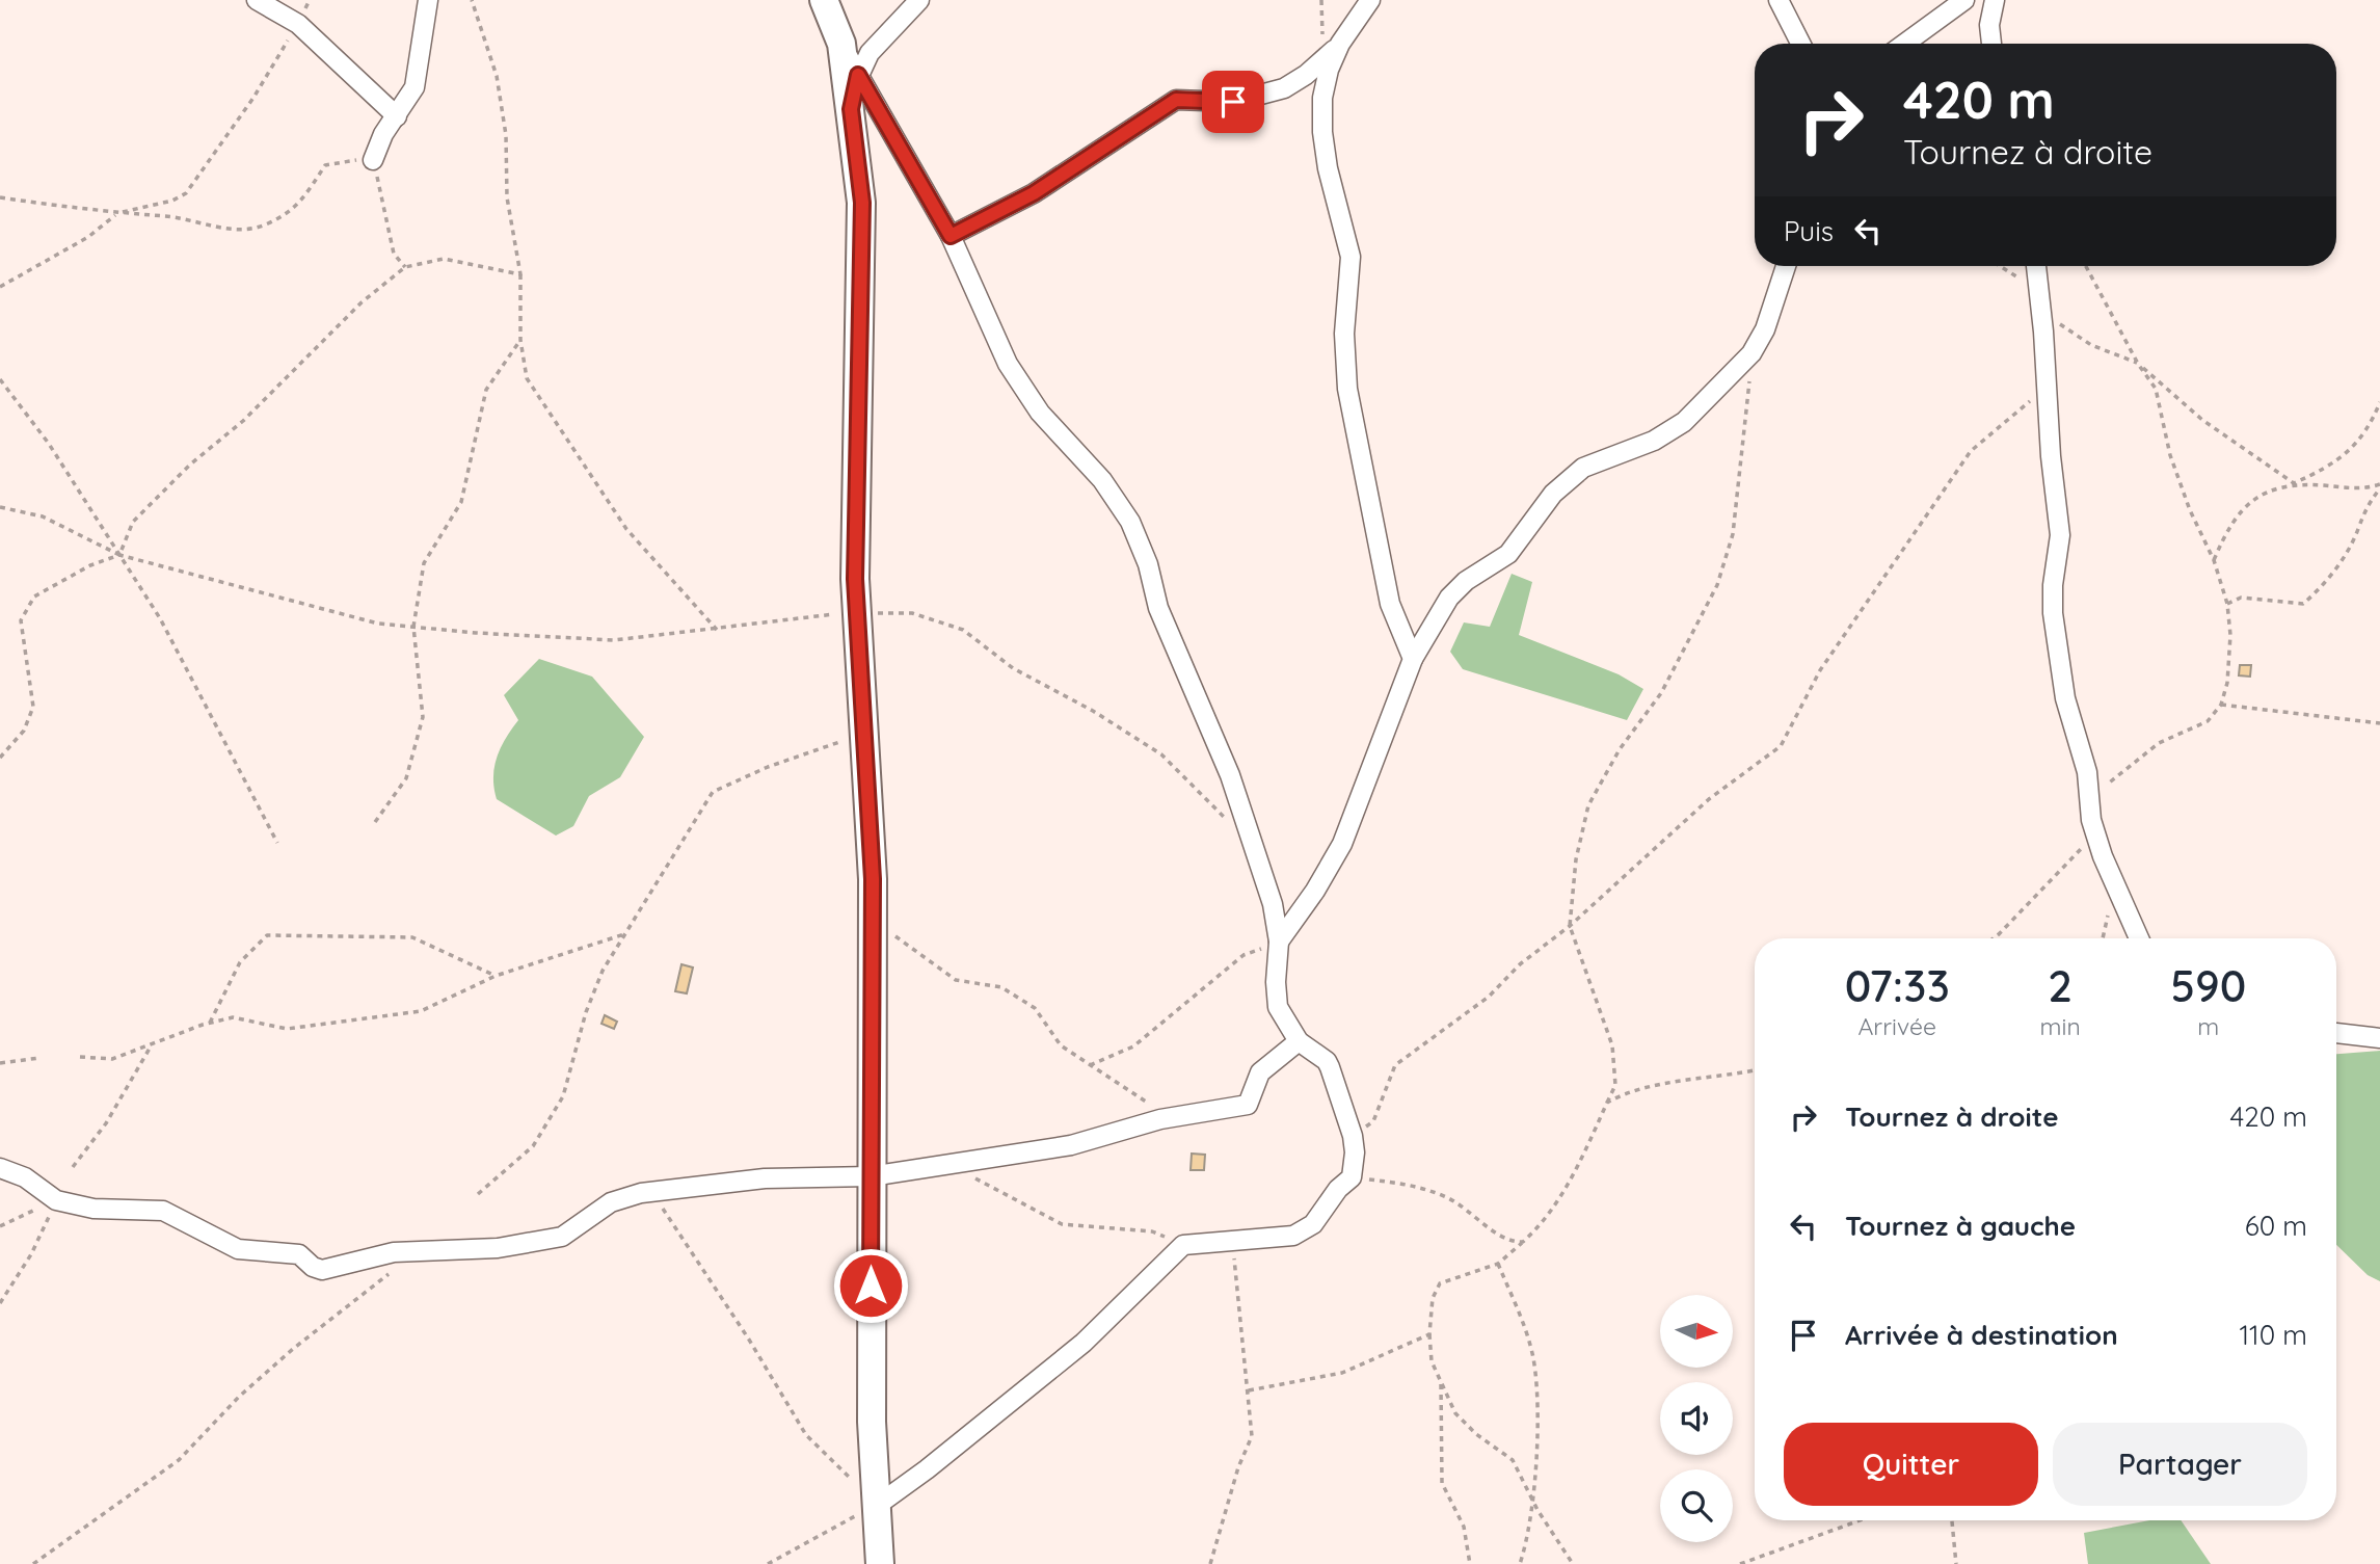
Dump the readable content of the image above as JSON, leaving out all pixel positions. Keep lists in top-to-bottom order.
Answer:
{
  "north": "right",
  "page": {
    "turn": ["420 m", "Tournez à droite"],
    "then": "Puis",
    "eta": [
      "07:33",
      "Arrivée",
      "2",
      "min",
      "590",
      "m"
    ],
    "list": [
      {
        "name": "Tournez à droite",
        "value": "420 m"
      },
      {
        "name": "Tournez à gauche",
        "value": "60 m"
      },
      {
        "name": "Arrivée à destination",
        "value": "110 m"
      }
    ],
    "buttons": ["Quitter", "Partager"]
  }
}
